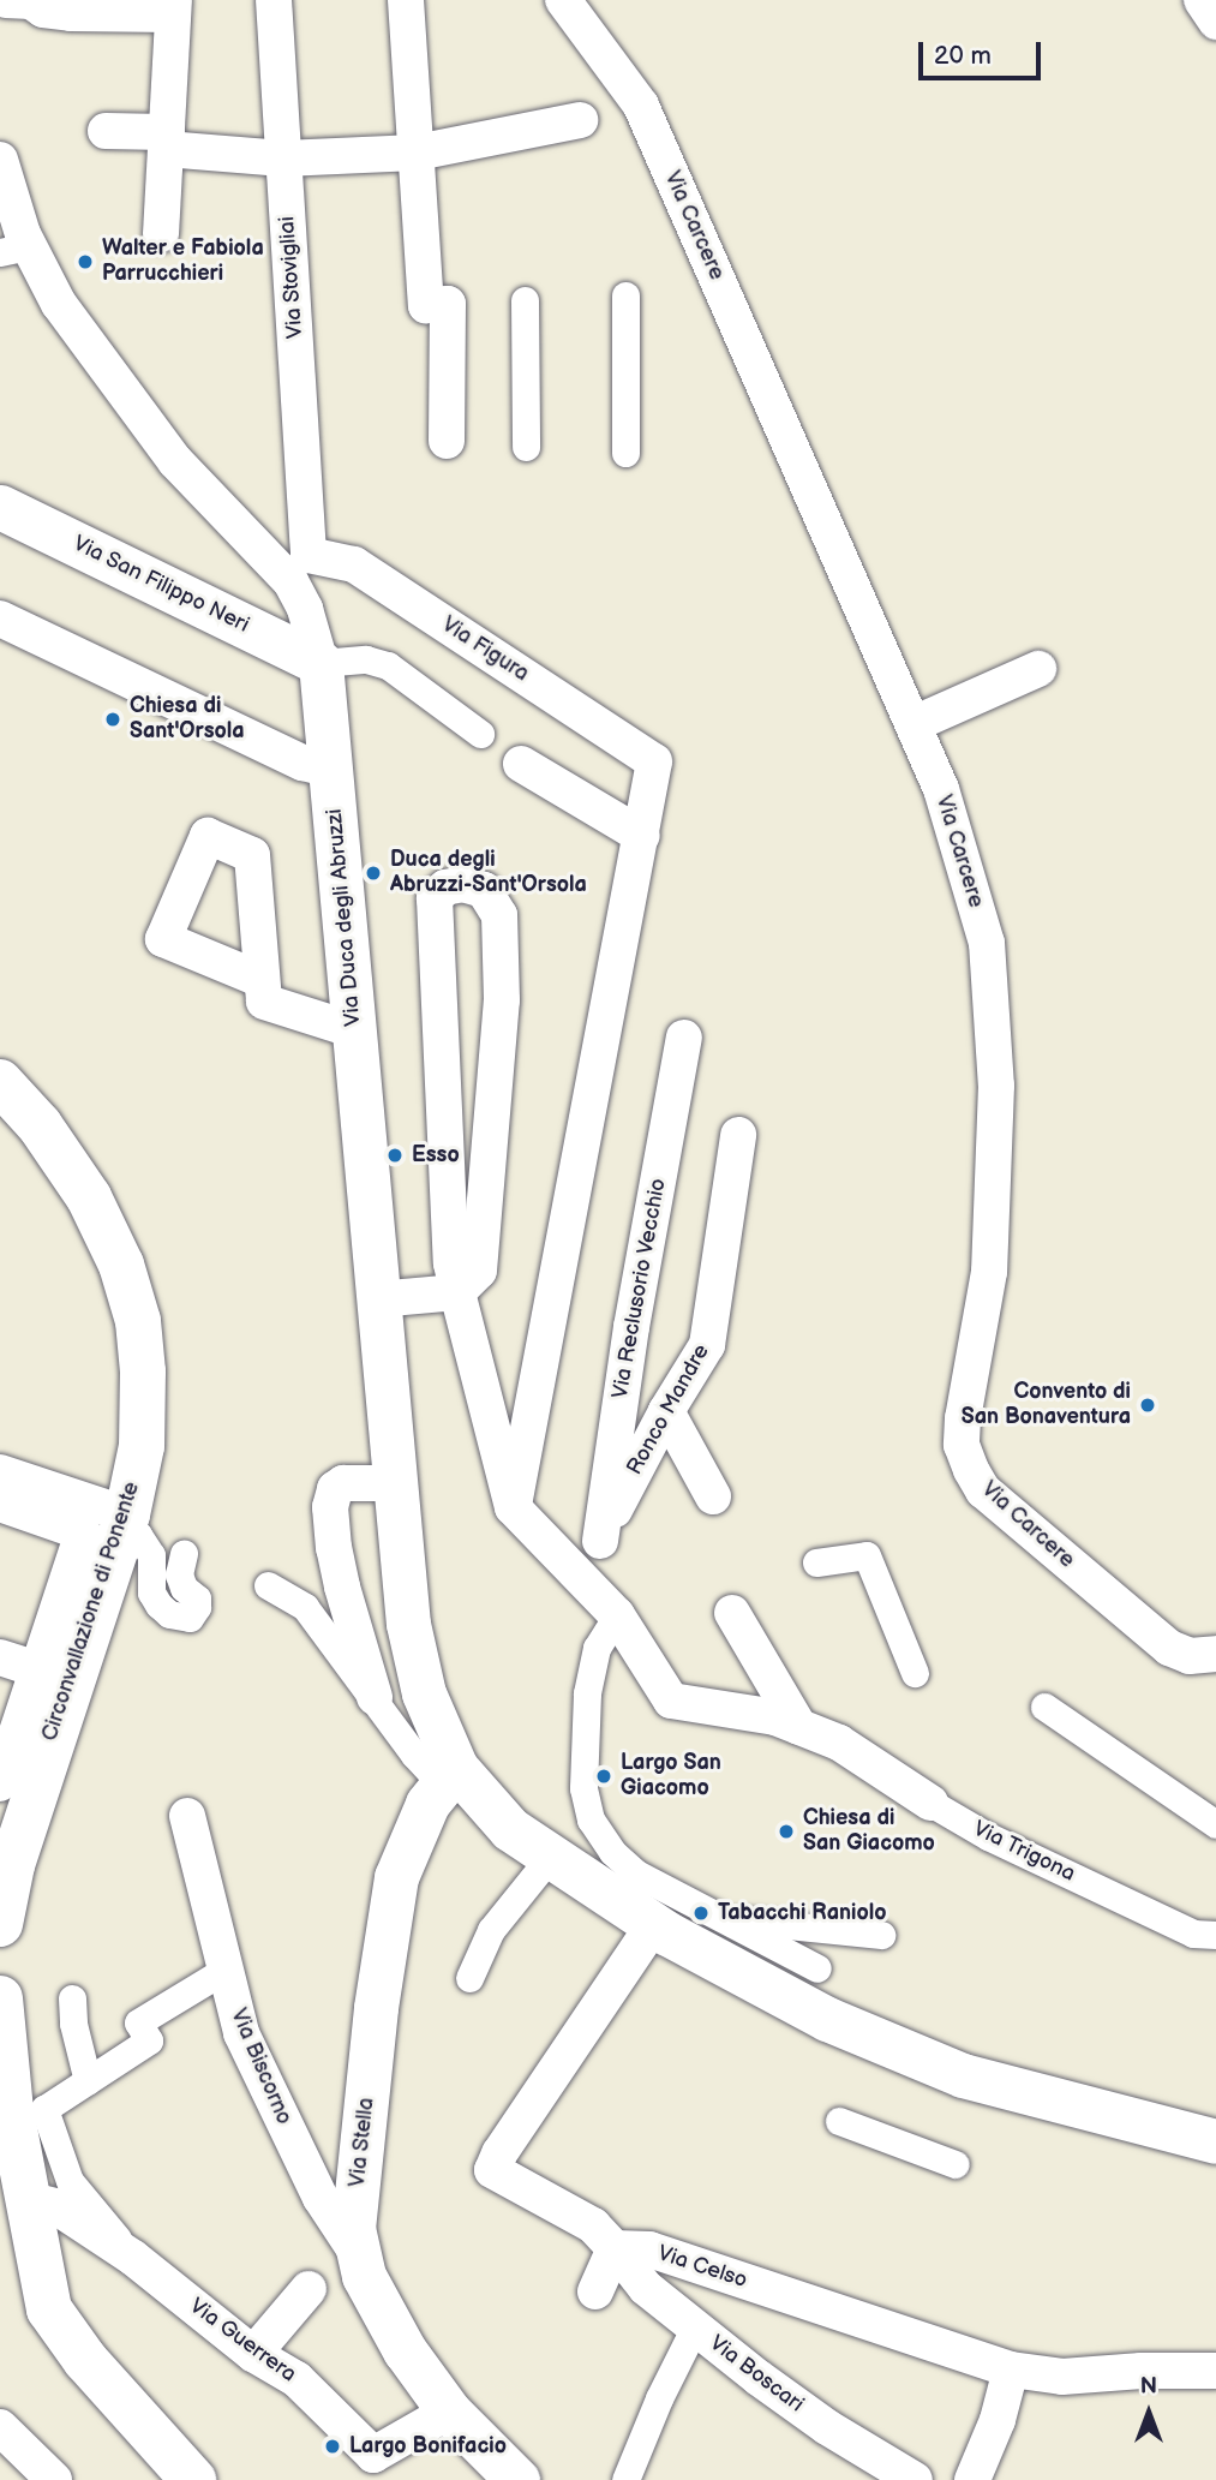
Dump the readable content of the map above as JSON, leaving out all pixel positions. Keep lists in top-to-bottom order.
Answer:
{
  "streets": {
    "main road": ["Circonvallazione di Ponente"],
    "street": [
      "Via Carcere",
      "Via Stovigliai",
      "Via San Filippo Neri",
      "Via Figura",
      "Via Duca degli Abruzzi",
      "Via Reclusorio Vecchio",
      "Ronco Mandre",
      "Via Trigona",
      "Via Biscorno",
      "Via Stella",
      "Via Celso",
      "Via Guerrera",
      "Via Boscari"
    ]
  },
  "crossings": [
    ["Via Stovigliai", "Via Figura"],
    ["Via Stovigliai", "Via Duca degli Abruzzi"],
    ["Via San Filippo Neri", "Via Duca degli Abruzzi"],
    ["Via Figura", "Via Duca degli Abruzzi"],
    ["Via Duca degli Abruzzi", "Via Stella"],
    ["Via Reclusorio Vecchio", "Ronco Mandre"],
    ["Ronco Mandre", "Via Trigona"],
    ["Via Biscorno", "Via Stella"],
    ["Via Stella", "Via Guerrera"],
    ["Via Celso", "Via Boscari"]
  ],
  "places": [
    "Walter e Fabiola Parrucchieri",
    "Chiesa di Sant'Orsola",
    "Duca degli Abruzzi-Sant'Orsola",
    "Esso",
    "Convento di San Bonaventura",
    "Largo San Giacomo",
    "Chiesa di San Giacomo",
    "Tabacchi Raniolo",
    "Largo Bonifacio"
  ],
  "scale_bar": "20 m",
  "north": "top"
}
